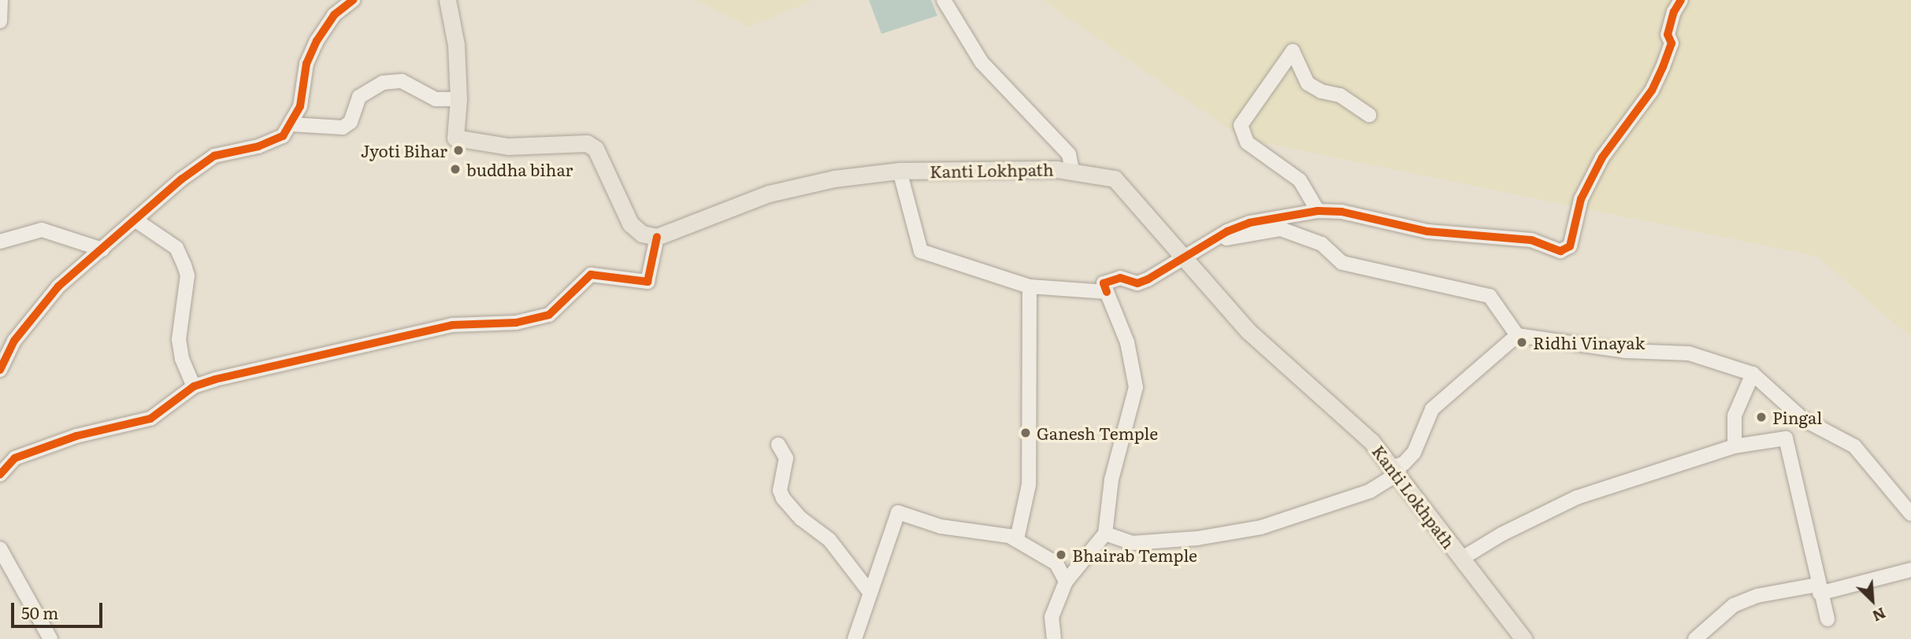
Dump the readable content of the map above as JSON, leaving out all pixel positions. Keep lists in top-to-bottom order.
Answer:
{
  "streets": {
    "main road": ["Kanti Lokhpath"]
  },
  "places": [
    "Jyoti Bihar",
    "buddha bihar",
    "Ridhi Vinayak",
    "Pingal",
    "Ganesh Temple",
    "Bhairab Temple"
  ],
  "scale_bar": "50 m",
  "north": "bottom right"
}
